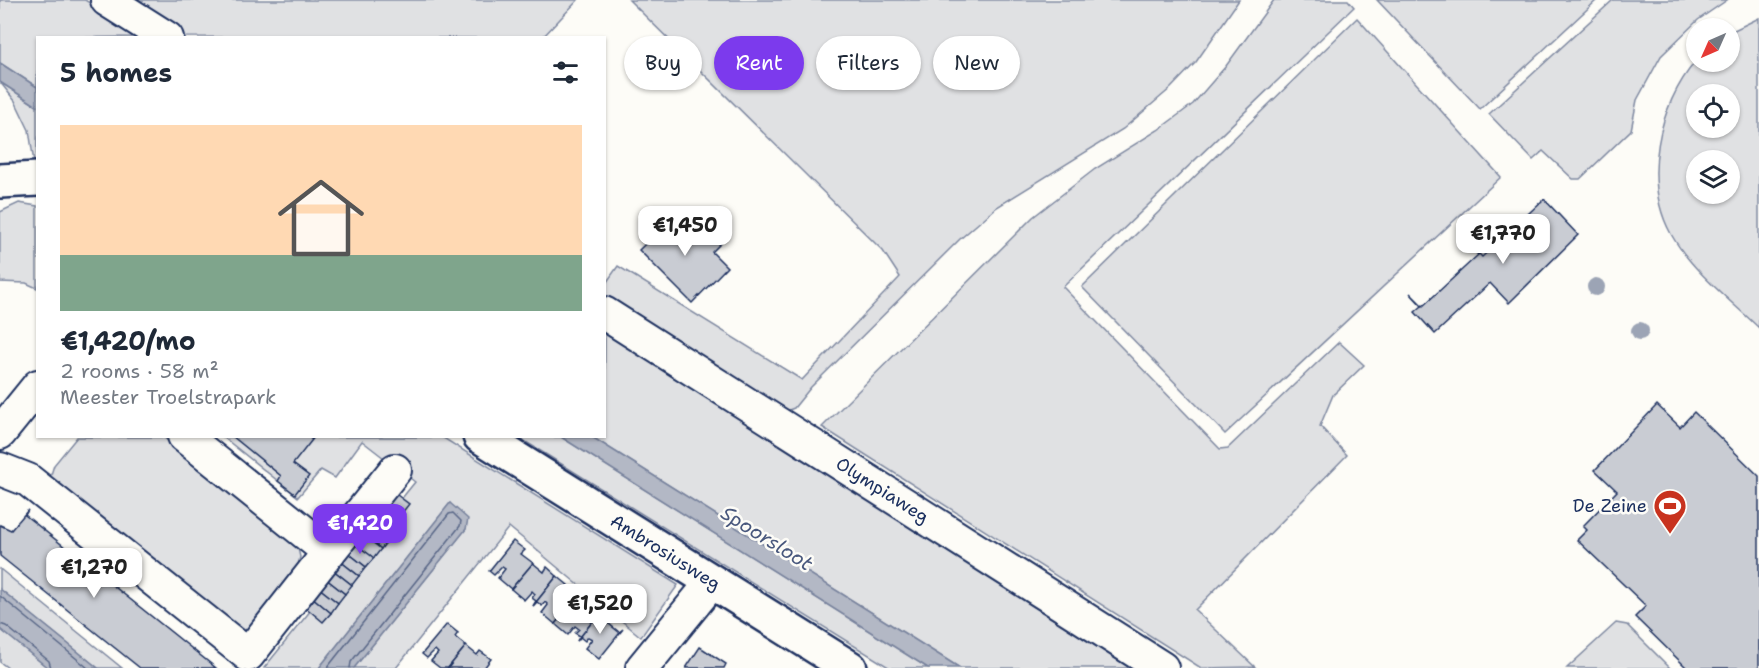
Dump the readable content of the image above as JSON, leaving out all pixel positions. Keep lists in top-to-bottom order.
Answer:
{
  "streets": {
    "main road": ["Ambrosiusweg"],
    "street": ["Olympiaweg"]
  },
  "water": ["Spoorsloot"],
  "places": {
    "sports": ["De Zeine"]
  },
  "north": "bottom left",
  "page": {
    "chip": [
      "Buy",
      "Rent",
      "Filters",
      "New"
    ],
    "heading": "5 homes",
    "list": [
      {
        "name": "€1,420/mo",
        "note": "2 rooms · 58 m² · Meester Troelstrapark"
      }
    ],
    "price": [
      "€1,450",
      "€1,770",
      "€1,420",
      "€1,270",
      "€1,520"
    ]
  }
}
